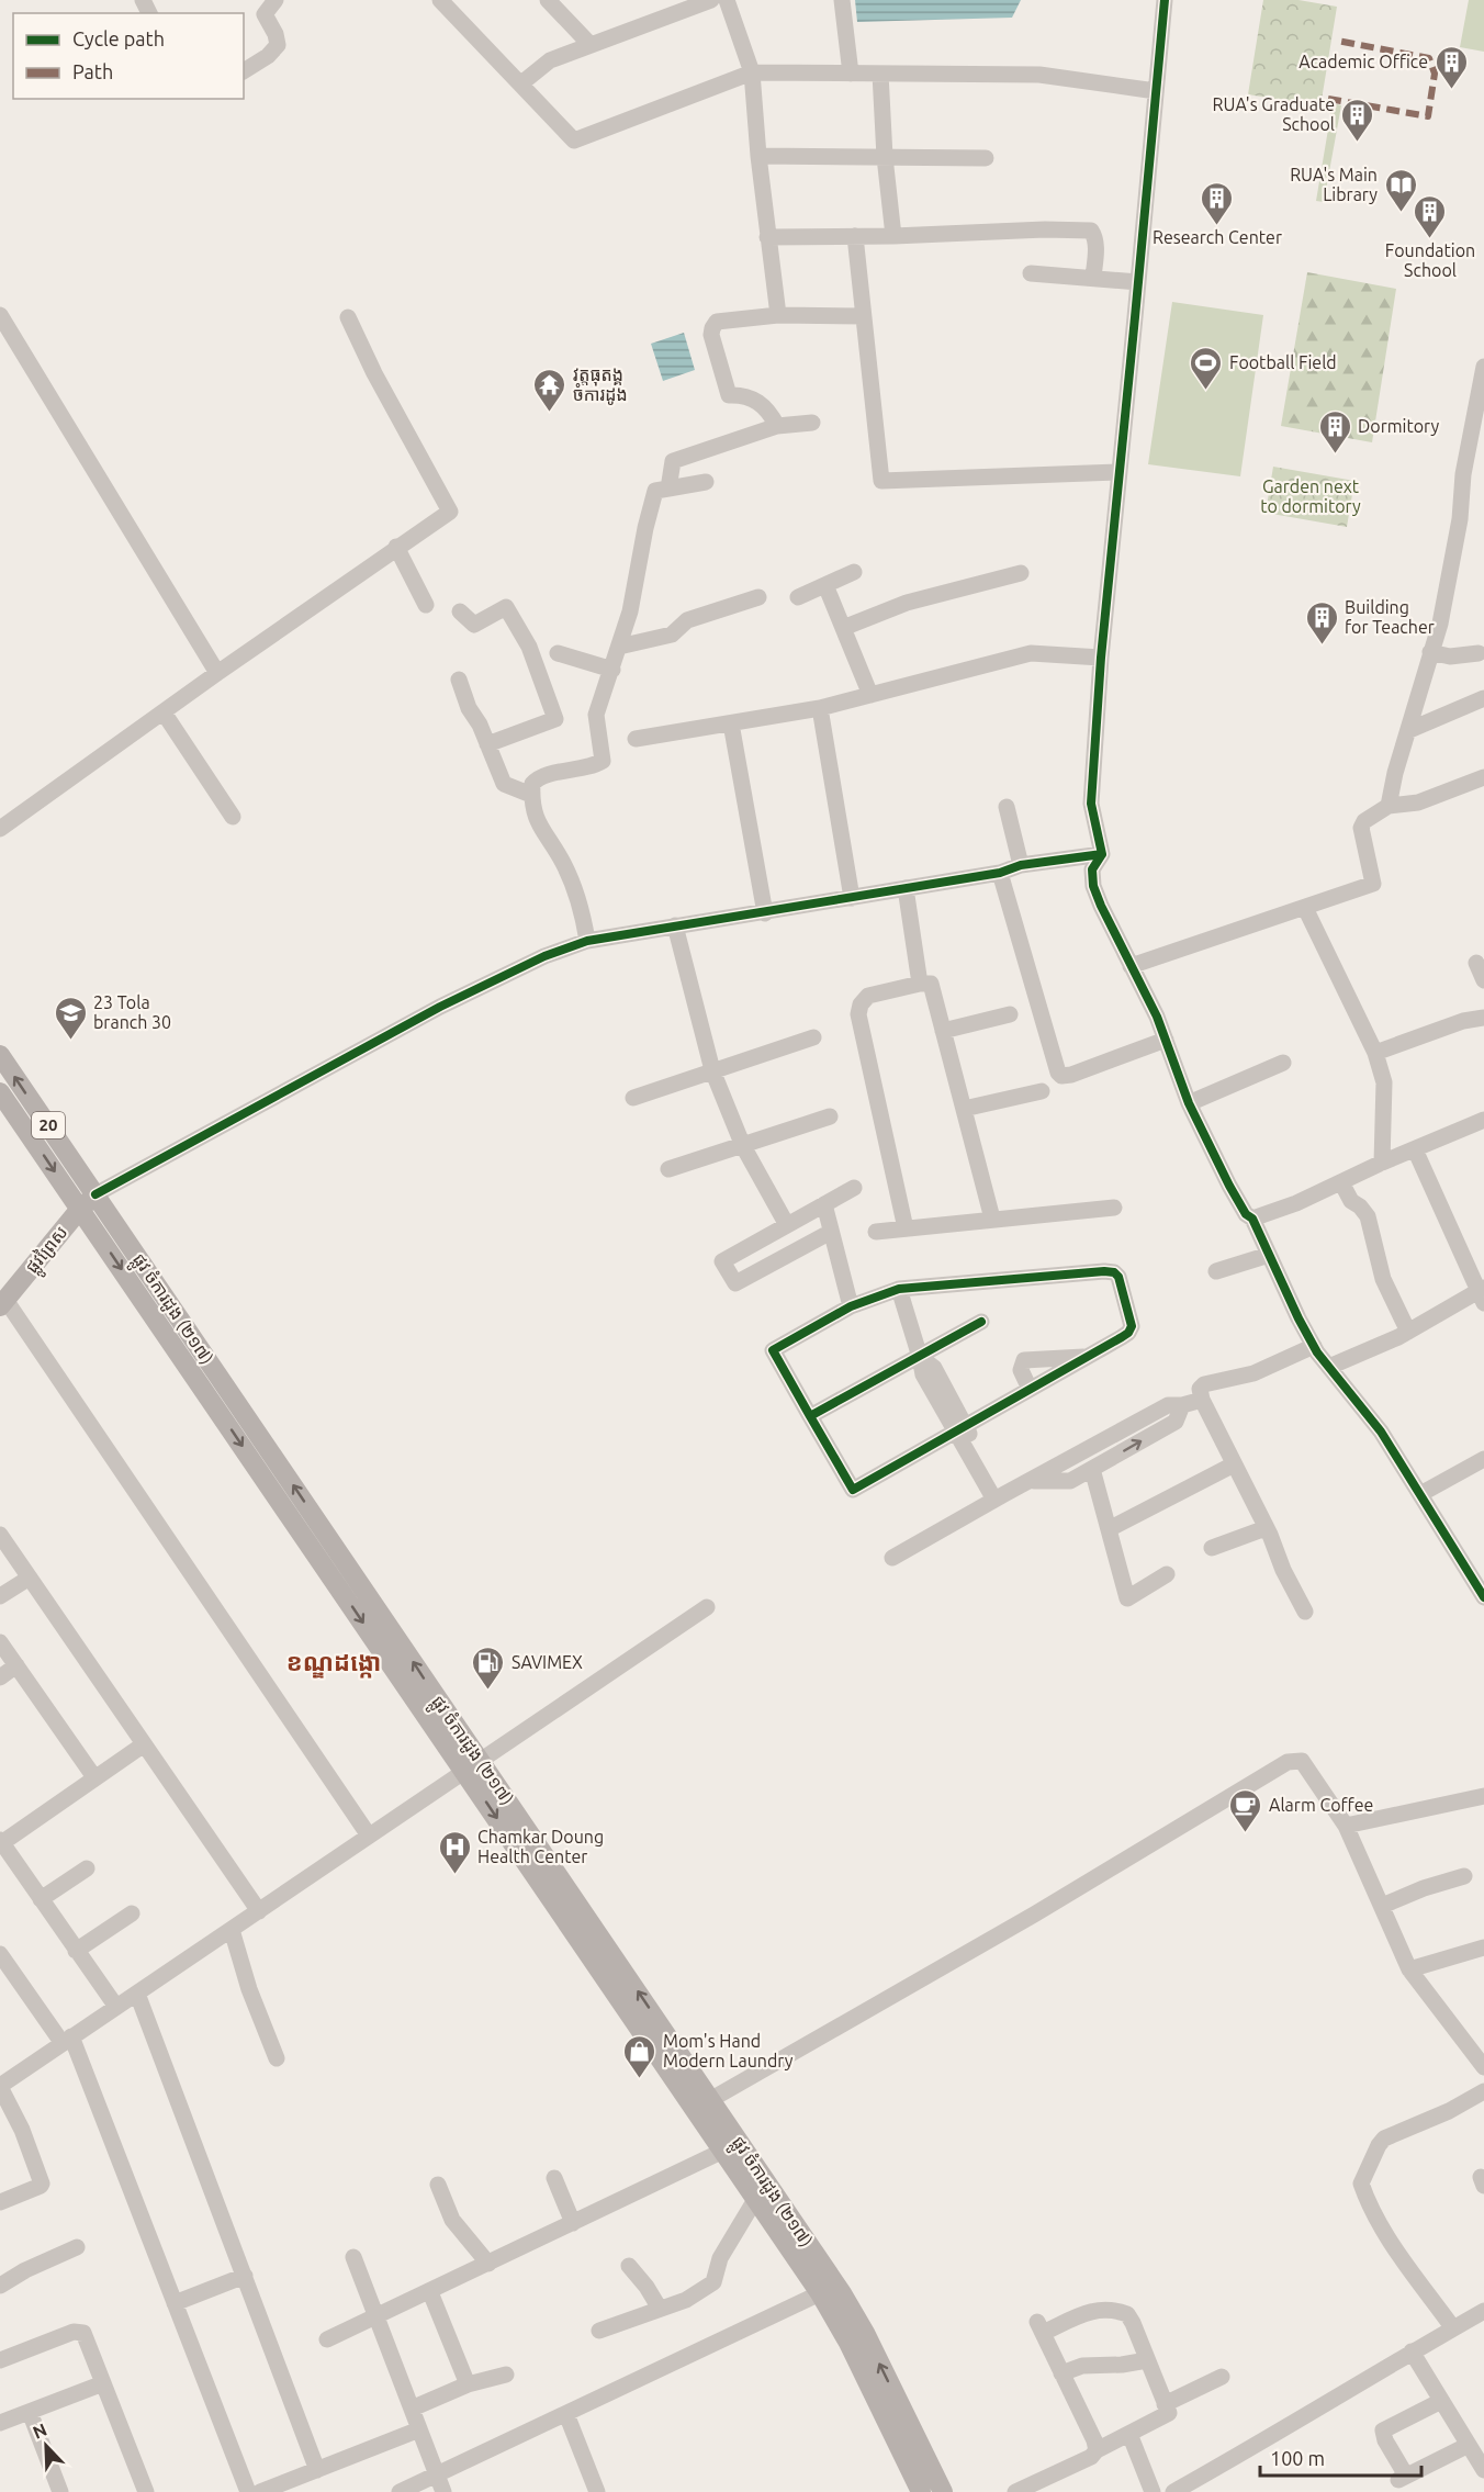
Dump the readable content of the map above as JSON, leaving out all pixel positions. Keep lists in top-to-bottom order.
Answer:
{
  "streets": {
    "main road": ["20", "ផ្លូវព្រៃស", "ផ្លូវ ចំការដូង (២១៧)"]
  },
  "crossings": [
    ["ផ្លូវព្រៃស", "ផ្លូវ ចំការដូង (២១៧)"]
  ],
  "districts": ["ខណ្ឌដង្កោ"],
  "parks": ["Garden next to dormitory"],
  "places": {
    "building": [
      "Academic Office",
      "RUA's Graduate School",
      "Research Center",
      "Foundation School",
      "Dormitory",
      "Building for Teacher"
    ],
    "library": ["RUA's Main Library"],
    "sports": ["Football Field"],
    "temple": ["វត្តធុតង្គ ចំការដូង"],
    "school or university": ["23 Tola branch 30"],
    "fuel station": ["SAVIMEX"],
    "cafe": ["Alarm Coffee"],
    "hospital": ["Chamkar Doung Health Center"],
    "shop": ["Mom's Hand Modern Laundry"]
  },
  "legend": ["Cycle path", "Path"],
  "scale_bar": "100 m",
  "north": "top left"
}
